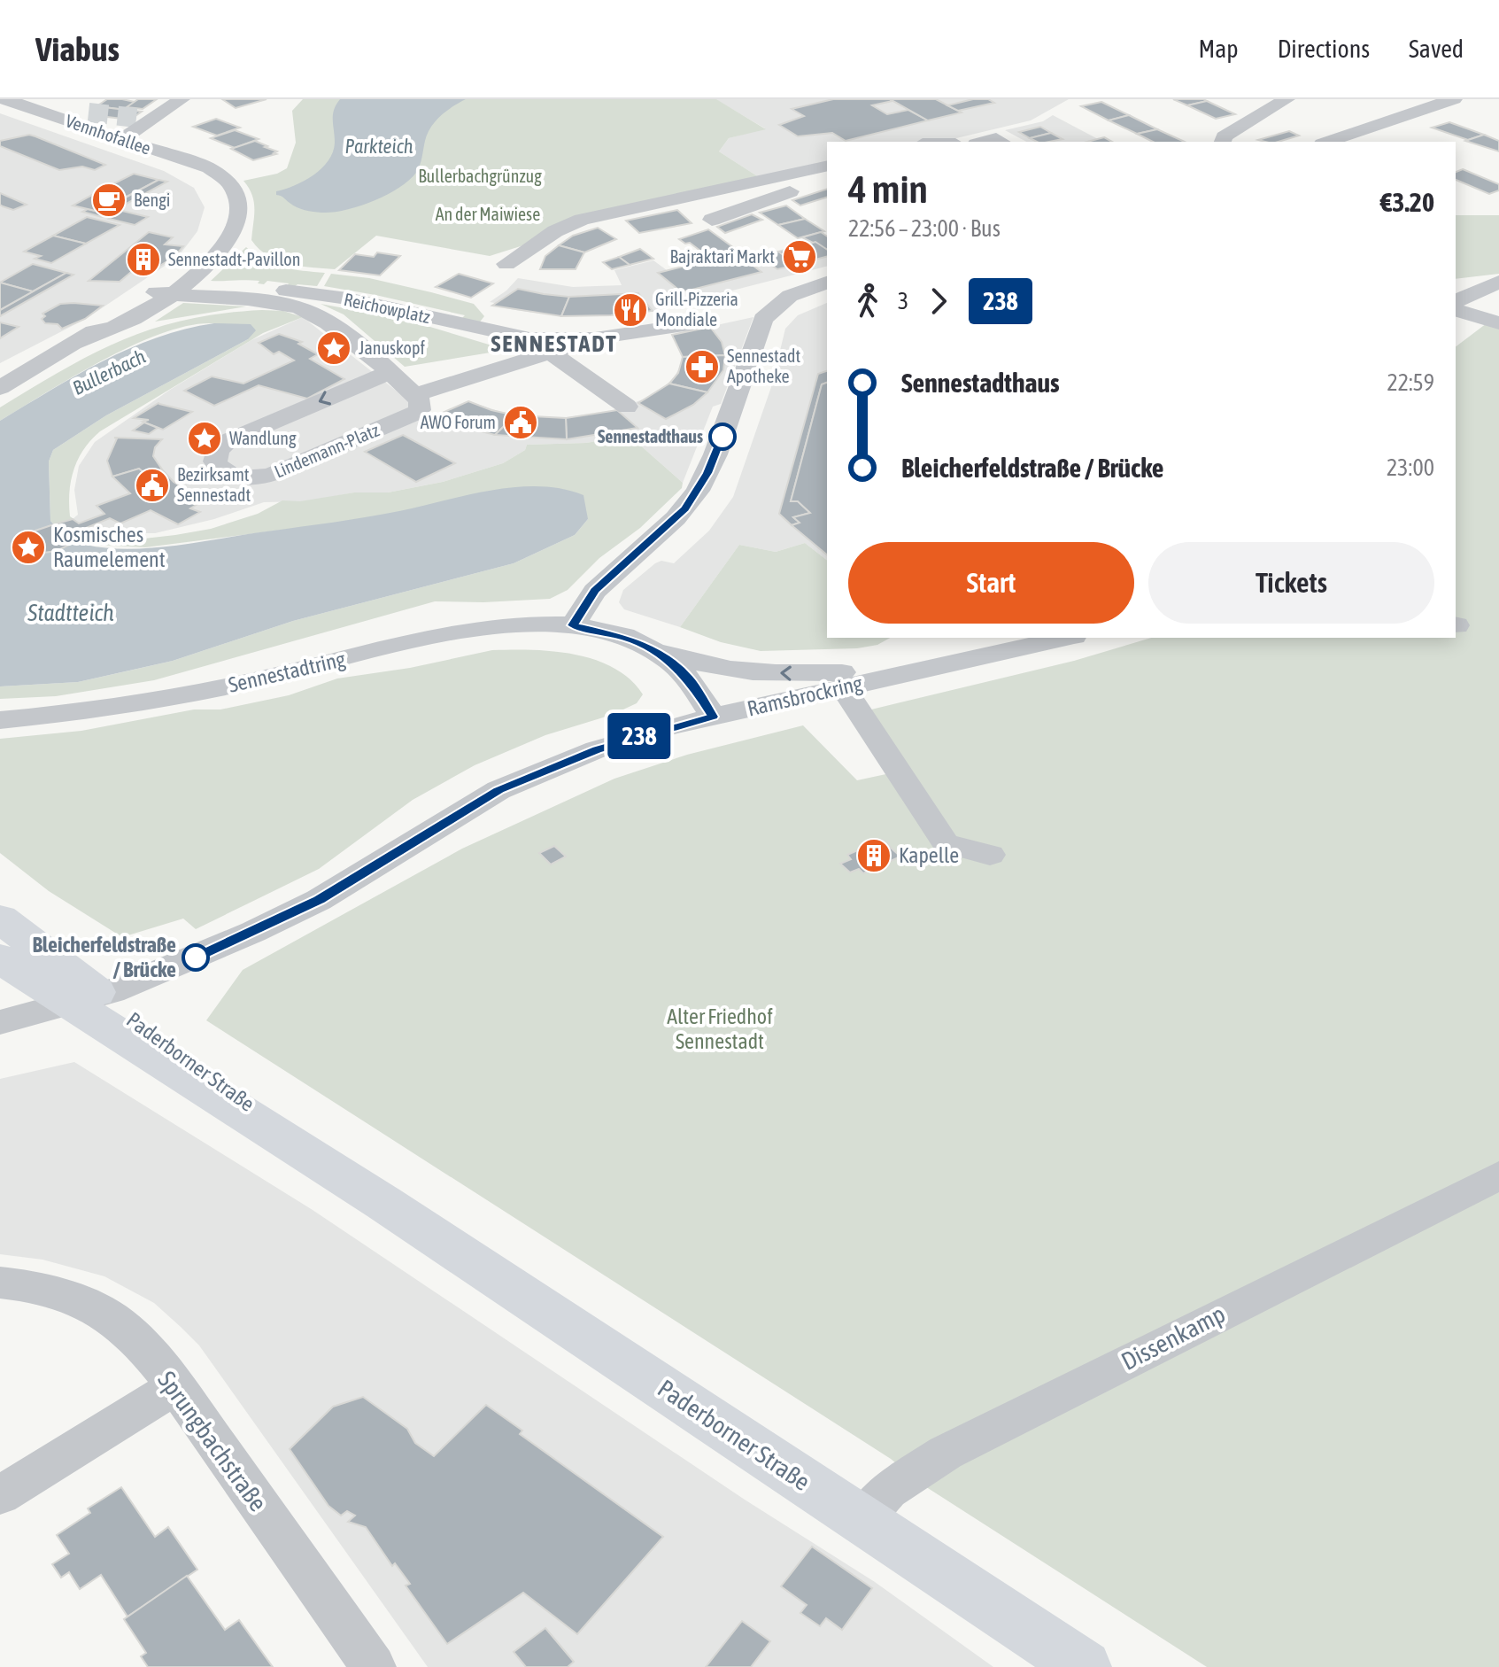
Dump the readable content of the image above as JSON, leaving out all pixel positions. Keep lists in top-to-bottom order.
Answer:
{
  "streets": {
    "main road": ["Paderborner Straße"],
    "street": [
      "Vennhofallee",
      "Reichowplatz",
      "Lindemann-Platz",
      "Sennestadtring",
      "Ramsbrockring",
      "Dissenkamp",
      "Sprungbachstraße"
    ]
  },
  "crossings": [
    ["Reichowplatz", "Lindemann-Platz"],
    ["Sennestadtring", "Ramsbrockring"],
    ["Paderborner Straße", "Dissenkamp"]
  ],
  "districts": ["SENNESTADT"],
  "water": ["Parkteich", "Bullerbach", "Stadtteich"],
  "parks": ["Bullerbachgrünzug", "An der Maiwiese", "Alter Friedhof Sennestadt"],
  "places": {
    "cafe": ["Bengi"],
    "supermarket": ["Bajraktari Markt"],
    "building": ["Sennestadt-Pavillon", "Kapelle"],
    "restaurant": ["Grill-Pizzeria Mondiale"],
    "place": ["Januskopf", "Wandlung", "Kosmisches Raumelement"],
    "pharmacy": ["Sennestadt Apotheke"],
    "public building": ["AWO Forum", "Bezirksamt Sennestadt"],
    "other": ["Sennestadthaus", "Bleicherfeldstraße / Brücke"]
  },
  "lines": ["bus line 238"],
  "page": {
    "header": "Viabus",
    "nav": ["Map", "Directions", "Saved"],
    "on_map": "238",
    "heading": ["4 min", "22:56 – 23:00 · Bus", "€3.20"],
    "legs": ["3", "238"],
    "list": [
      {
        "name": "Sennestadthaus",
        "value": "22:59"
      },
      {
        "name": "Bleicherfeldstraße / Brücke",
        "value": "23:00"
      }
    ],
    "buttons": ["Start", "Tickets"]
  }
}
